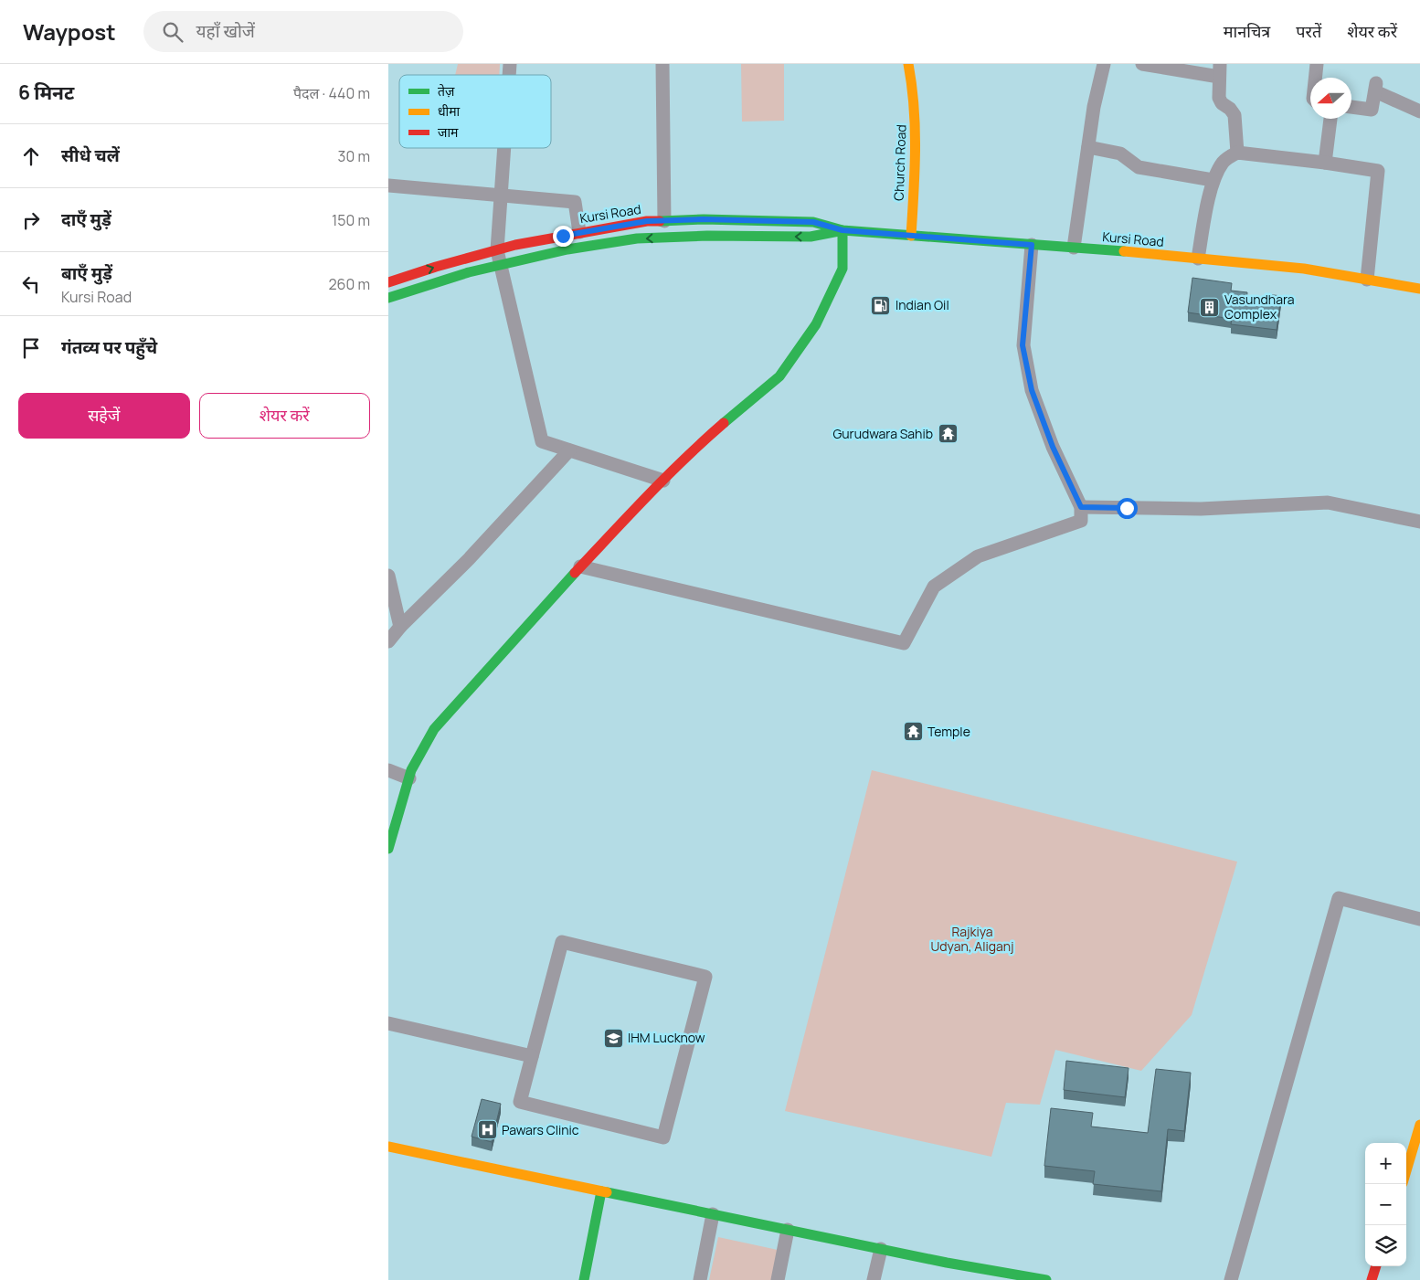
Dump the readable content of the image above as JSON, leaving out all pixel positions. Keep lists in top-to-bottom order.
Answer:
{
  "streets": {
    "street": ["Church Road", "Kursi Road"]
  },
  "crossings": [
    ["Church Road", "Kursi Road"]
  ],
  "parks": ["Rajkiya Udyan, Aliganj"],
  "places": {
    "fuel station": ["Indian Oil"],
    "building": ["Vasundhara Complex"],
    "temple": ["Gurudwara Sahib", "Temple"],
    "school or university": ["IHM Lucknow"],
    "hospital": ["Pawars Clinic"]
  },
  "legend": ["तेज़", "धीमा", "जाम"],
  "north": "left",
  "page": {
    "header": "Waypost",
    "search": "यहाँ खोजें",
    "nav": ["मानचित्र", "परतें", "शेयर करें"],
    "heading": ["6 मिनट", "पैदल · 440 m"],
    "list": [
      ["सीधे चलें", "30 m"],
      ["दाएँ मुड़ें", "150 m"],
      ["बाएँ मुड़ें", "Kursi Road", "260 m"],
      "गंतव्य पर पहुँचे"
    ],
    "buttons": ["सहेजें", "शेयर करें"],
    "map_buttons": ["+", "−"]
  }
}
